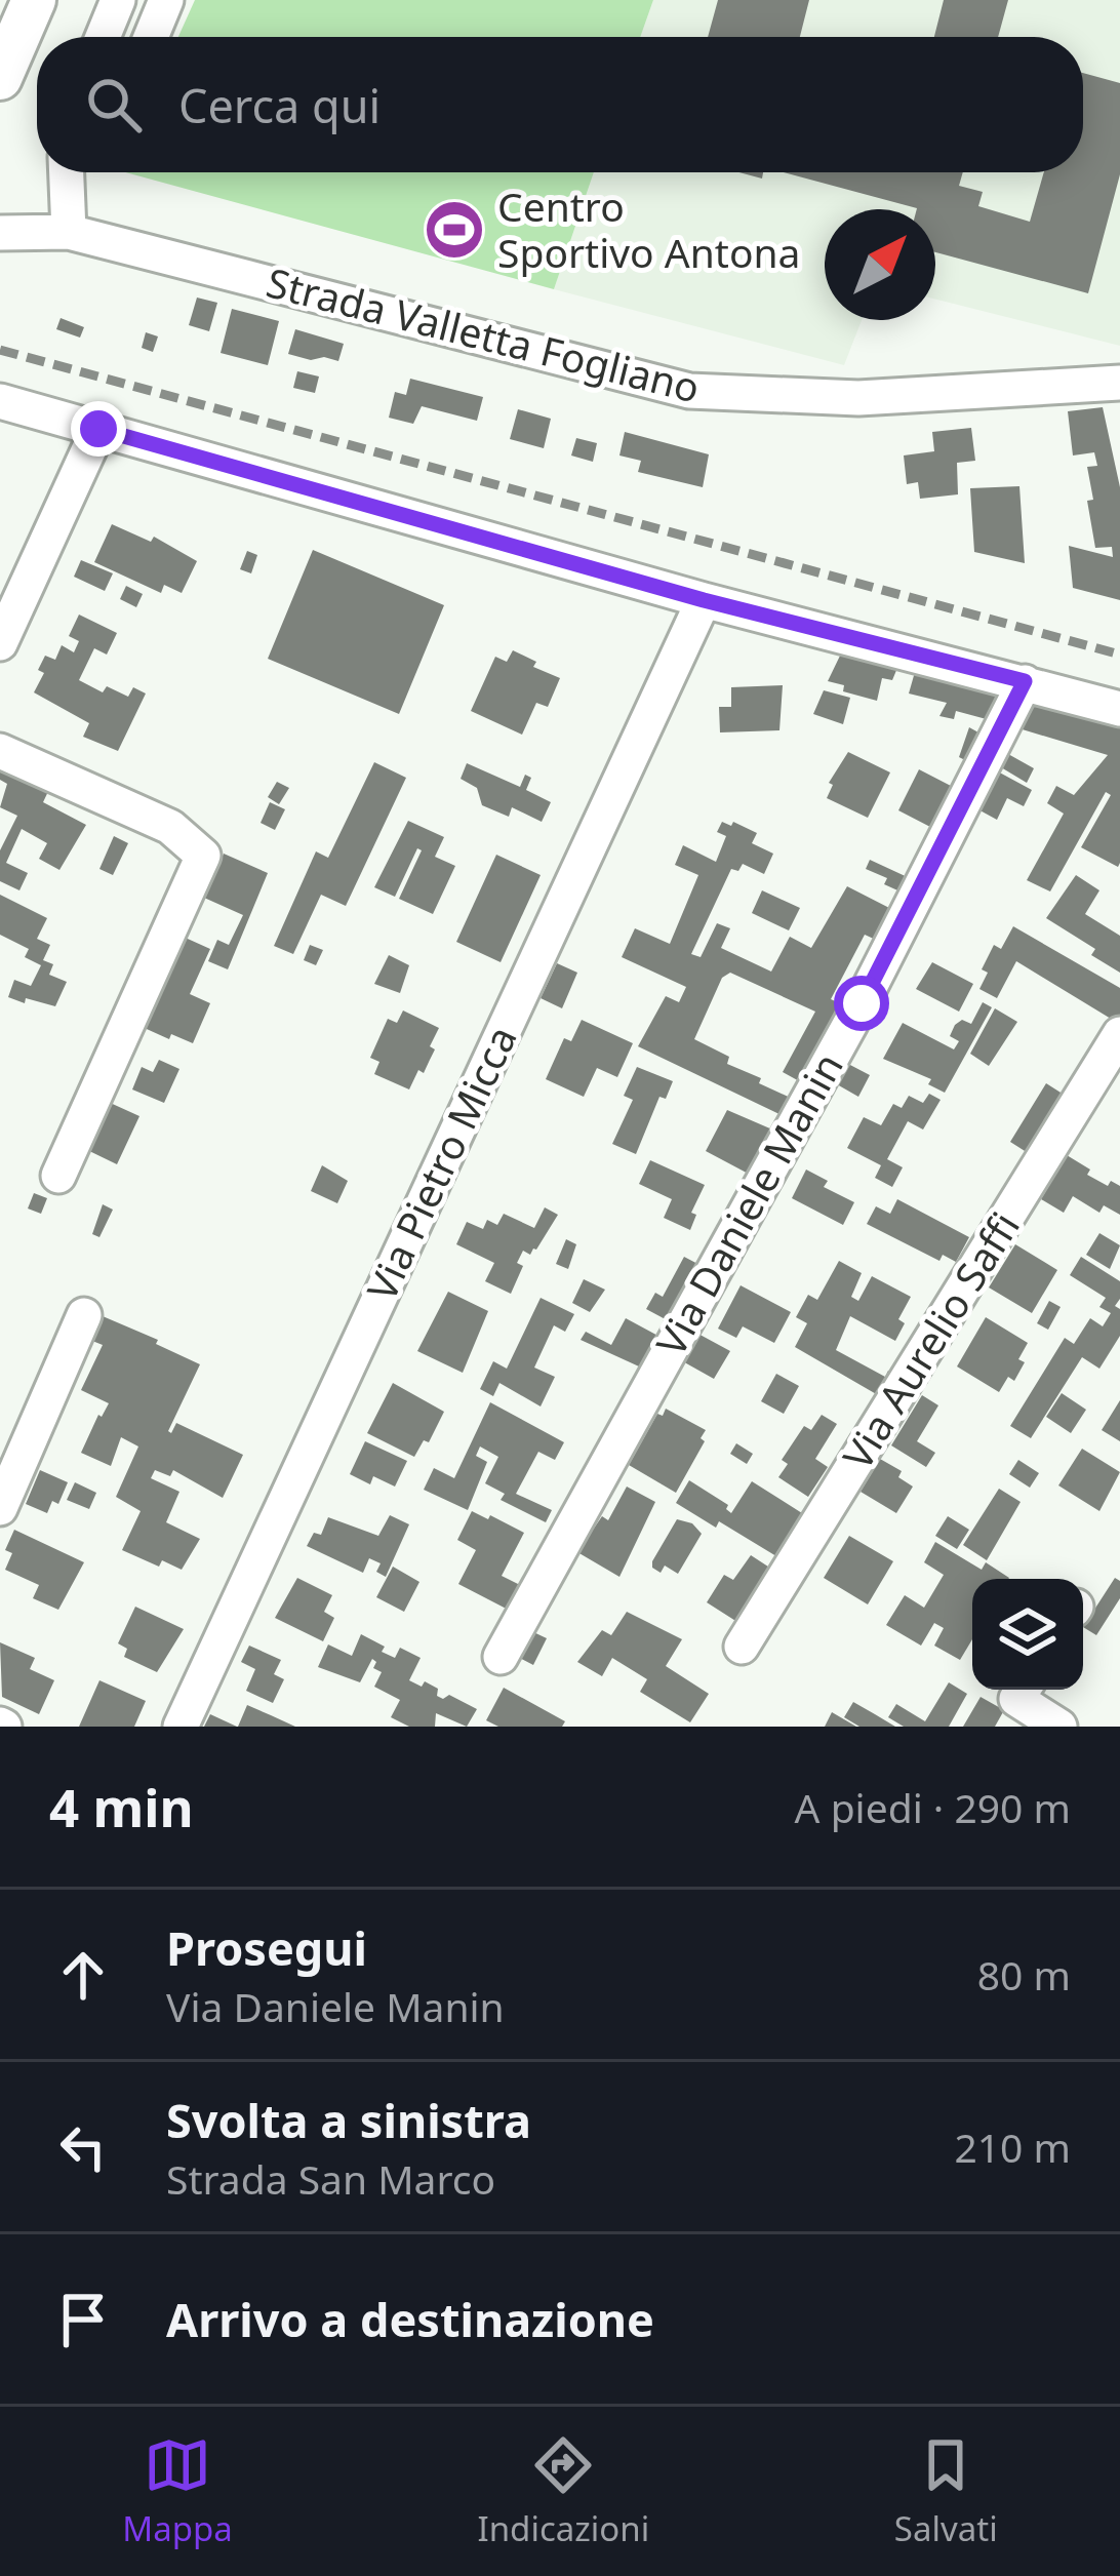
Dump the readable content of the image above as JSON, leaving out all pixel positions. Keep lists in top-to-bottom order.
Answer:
{
  "streets": {
    "street": [
      "Strada Valletta Fogliano",
      "Via Pietro Micca",
      "Via Daniele Manin",
      "Via Aurelio Saffi"
    ]
  },
  "places": {
    "sports": ["Centro Sportivo Antona"]
  },
  "north": "top right",
  "page": {
    "search": "Cerca qui",
    "heading": ["4 min", "A piedi · 290 m"],
    "list": [
      ["Prosegui", "Via Daniele Manin", "80 m"],
      ["Svolta a sinistra", "Strada San Marco", "210 m"],
      "Arrivo a destinazione"
    ],
    "nav": ["Mappa", "Indicazioni", "Salvati"]
  }
}
